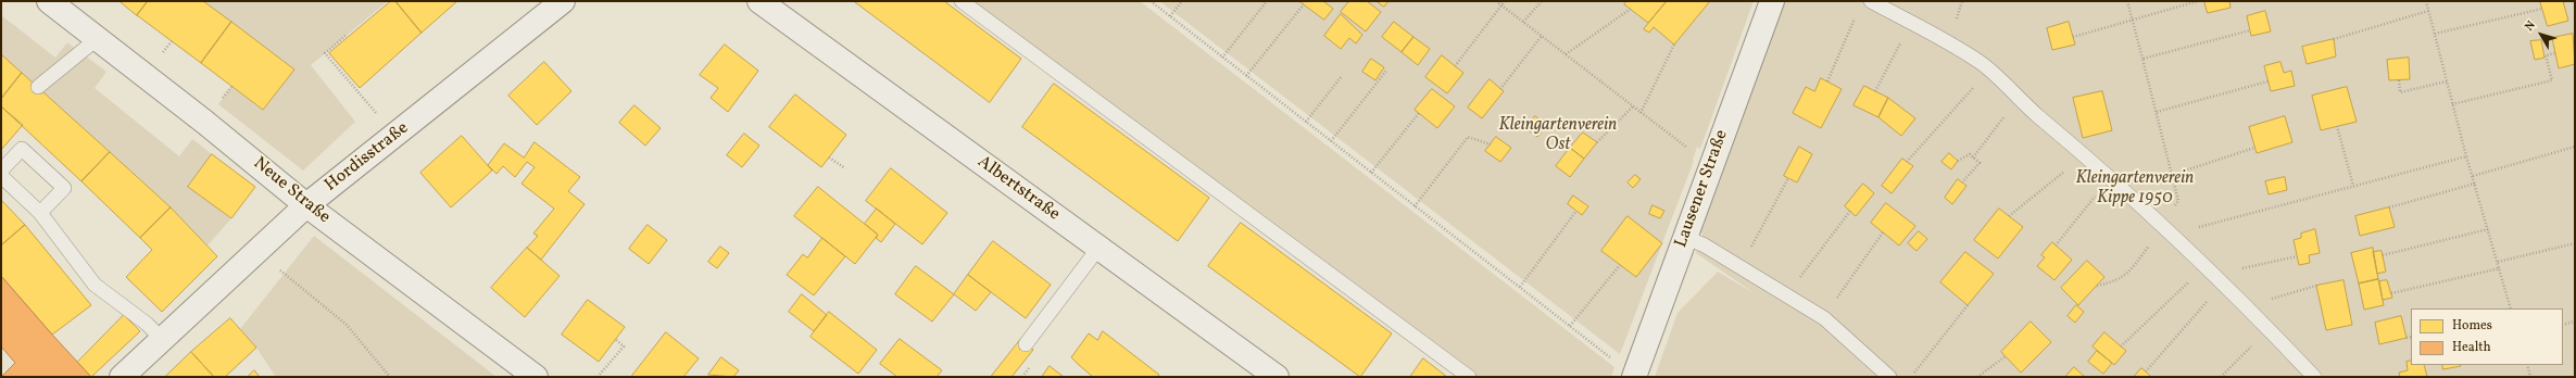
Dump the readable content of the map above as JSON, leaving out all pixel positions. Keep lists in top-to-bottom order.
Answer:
{
  "streets": {
    "street": [
      "Hordisstraße",
      "Albertstraße",
      "Lausener Straße",
      "Neue Straße"
    ]
  },
  "crossings": [
    ["Hordisstraße", "Neue Straße"]
  ],
  "parks": ["Kleingartenverein Ost", "Kleingartenverein Kippe 1950"],
  "legend": ["Homes", "Health"],
  "north": "top left"
}
